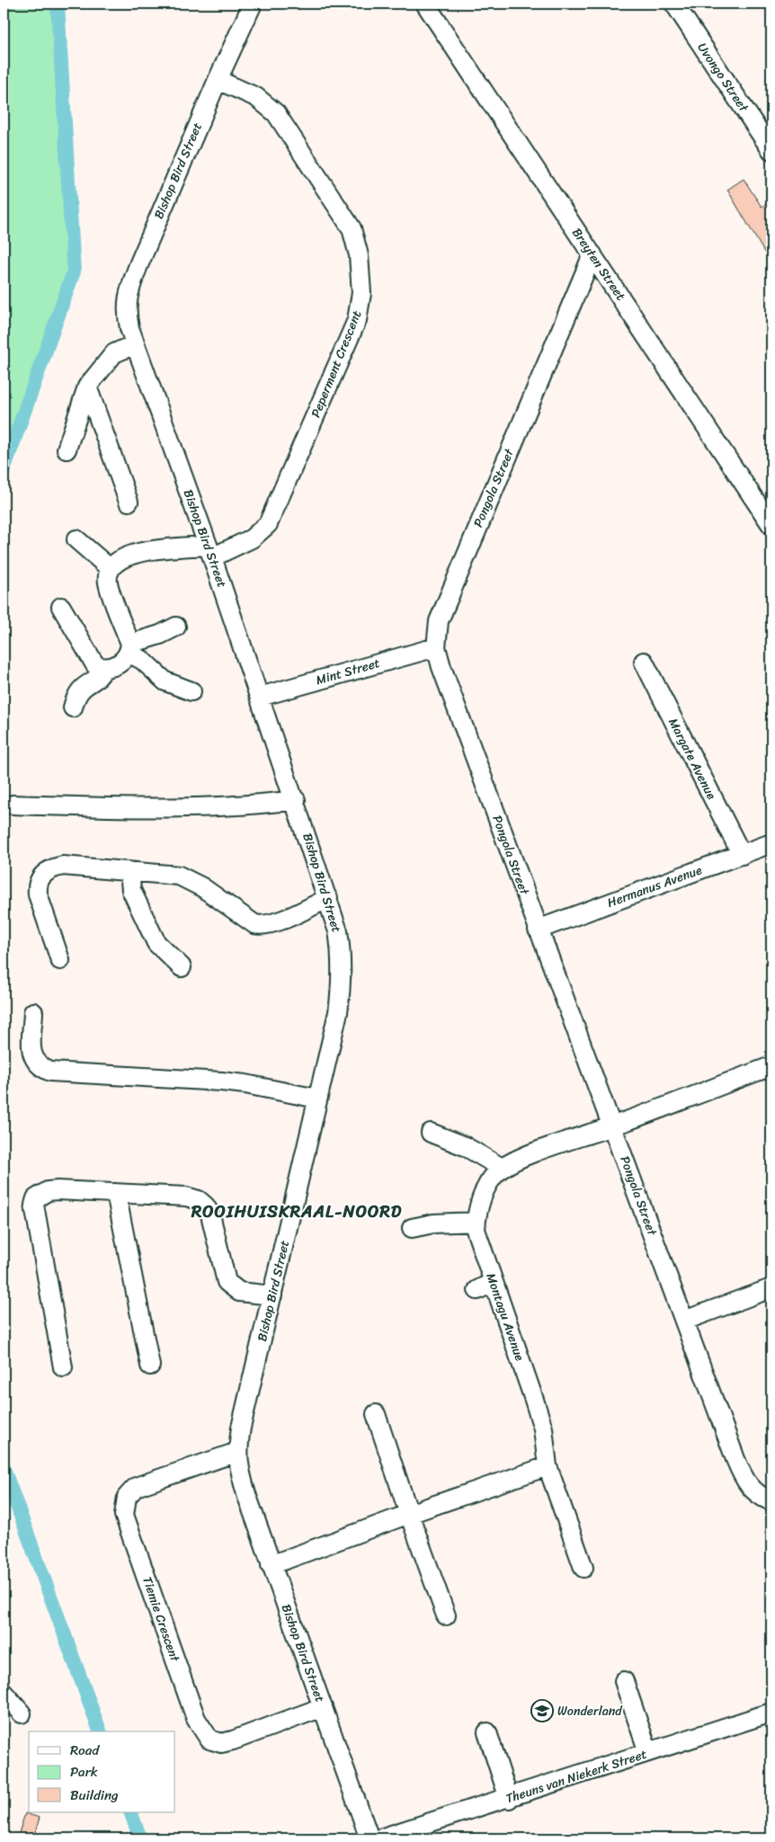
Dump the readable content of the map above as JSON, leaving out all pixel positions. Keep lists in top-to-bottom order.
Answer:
{
  "streets": {
    "street": [
      "Uvongo Street",
      "Bishop Bird Street",
      "Breyten Street",
      "Peperment Crescent",
      "Pongola Street",
      "Mint Street",
      "Margate Avenue",
      "Hermanus Avenue",
      "Montagu Avenue",
      "Tiemie Crescent",
      "Theuns van Niekerk Street"
    ]
  },
  "crossings": [
    ["Bishop Bird Street", "Peperment Crescent"],
    ["Bishop Bird Street", "Mint Street"],
    ["Bishop Bird Street", "Tiemie Crescent"],
    ["Breyten Street", "Pongola Street"],
    ["Pongola Street", "Mint Street"],
    ["Pongola Street", "Hermanus Avenue"],
    ["Pongola Street", "Montagu Avenue"],
    ["Margate Avenue", "Hermanus Avenue"]
  ],
  "districts": ["ROOIHUISKRAAL-NOORD"],
  "places": {
    "school or university": ["Wonderland"]
  },
  "legend": ["Road", "Park", "Building"]
}
